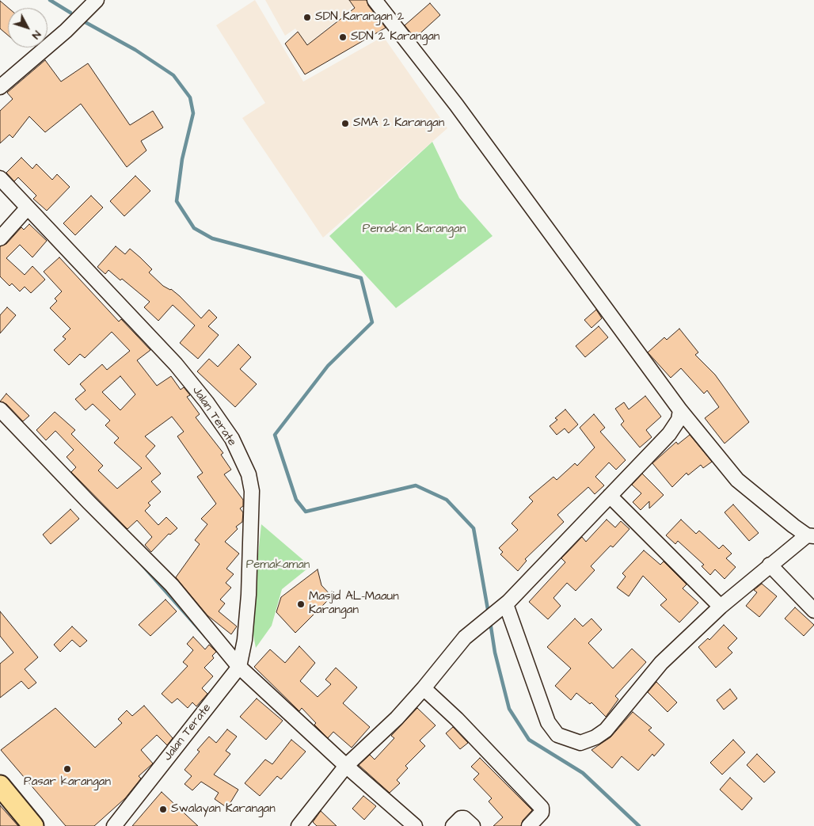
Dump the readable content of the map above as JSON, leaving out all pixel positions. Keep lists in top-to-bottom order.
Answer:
{
  "streets": {
    "street": ["Jalan Terate"]
  },
  "parks": ["Pemakan Karangan", "Pemakaman"],
  "places": [
    "SDN Karangan 2",
    "SDN 2 Karangan",
    "SMA 2 Karangan",
    "Masjid AL-Maaun Karangan",
    "Pasar karangan",
    "Swalayan Karangan"
  ],
  "north": "bottom right"
}
